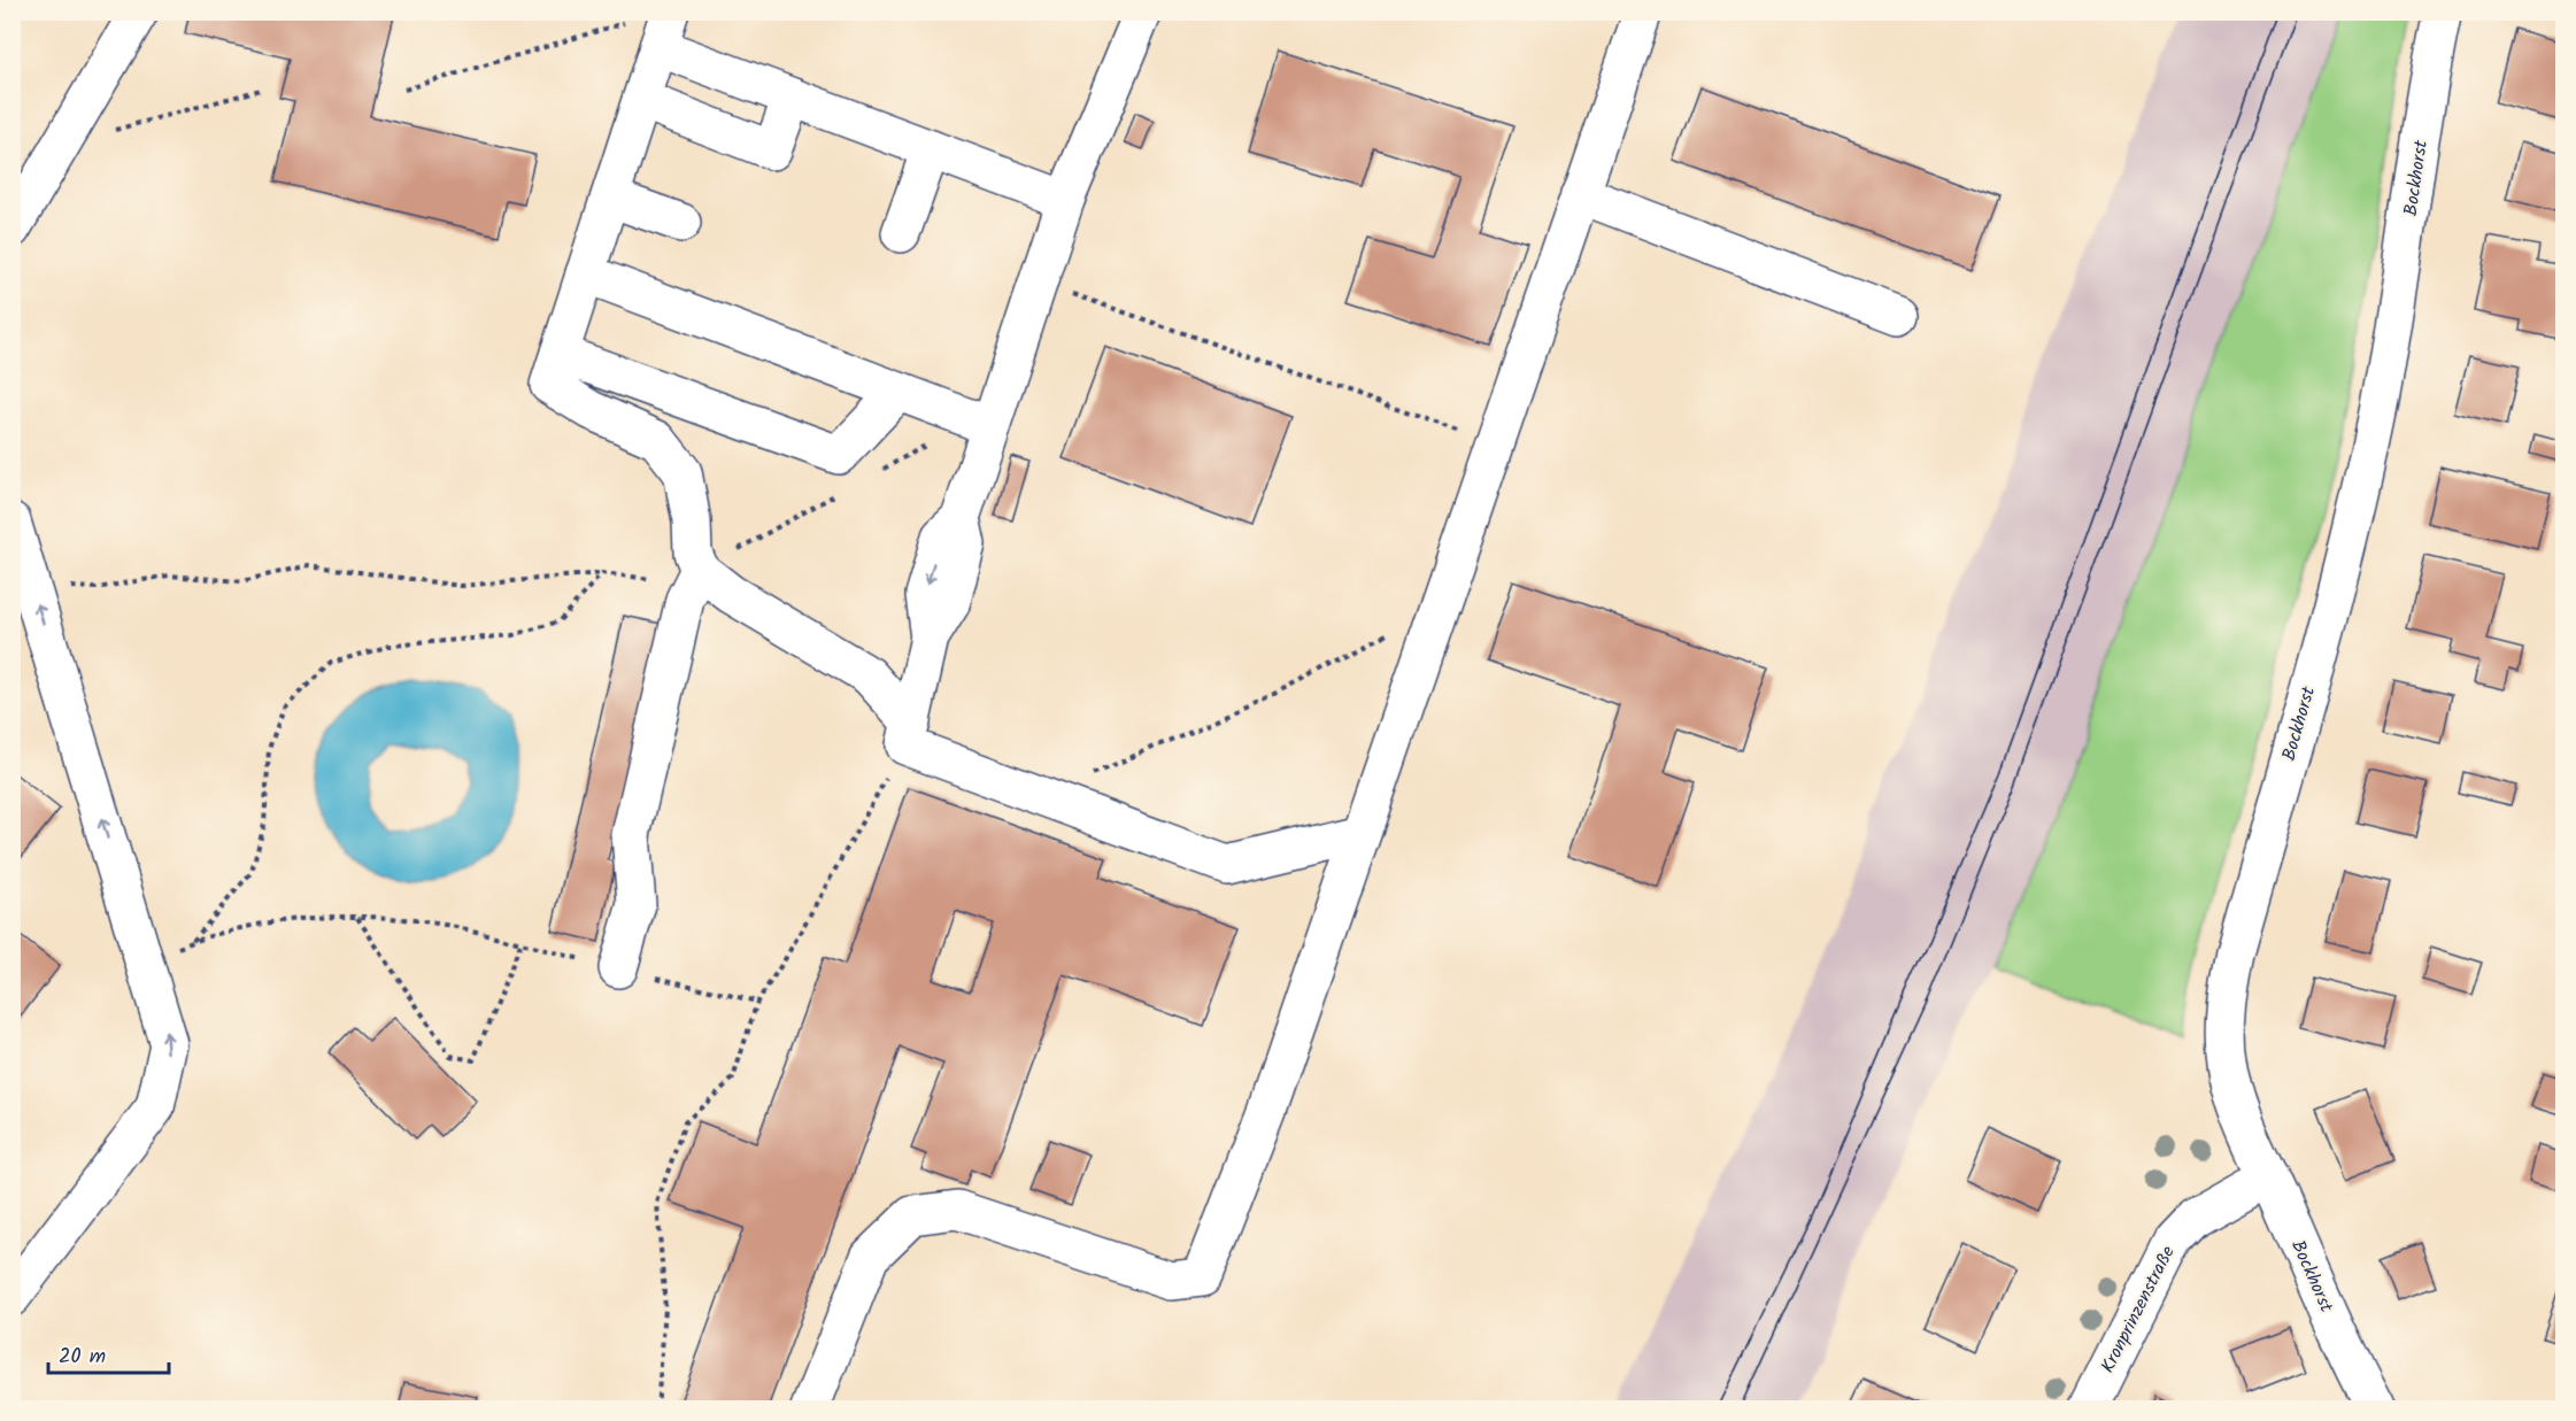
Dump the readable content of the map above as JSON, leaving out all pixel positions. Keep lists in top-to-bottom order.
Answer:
{
  "streets": {
    "street": ["Bockhorst", "Kronprinzenstraße"]
  },
  "crossings": [
    ["Bockhorst", "Kronprinzenstraße"]
  ],
  "scale_bar": "20 m"
}
